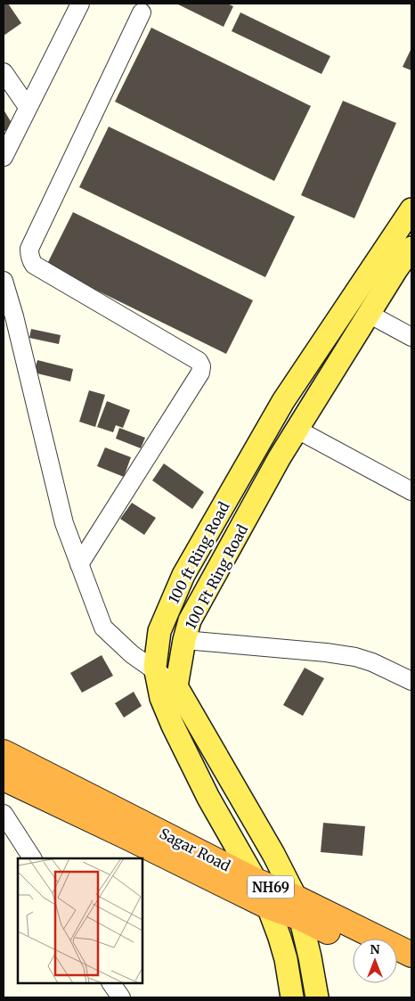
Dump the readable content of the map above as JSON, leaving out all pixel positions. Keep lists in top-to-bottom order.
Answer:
{
  "streets": {
    "highway": ["Sagar Road", "NH69"],
    "main road": ["100 ft Ring Road", "100 Ft Ring Road"]
  },
  "crossings": [
    ["100 ft Ring Road", "Sagar Road"]
  ],
  "north": "top"
}
